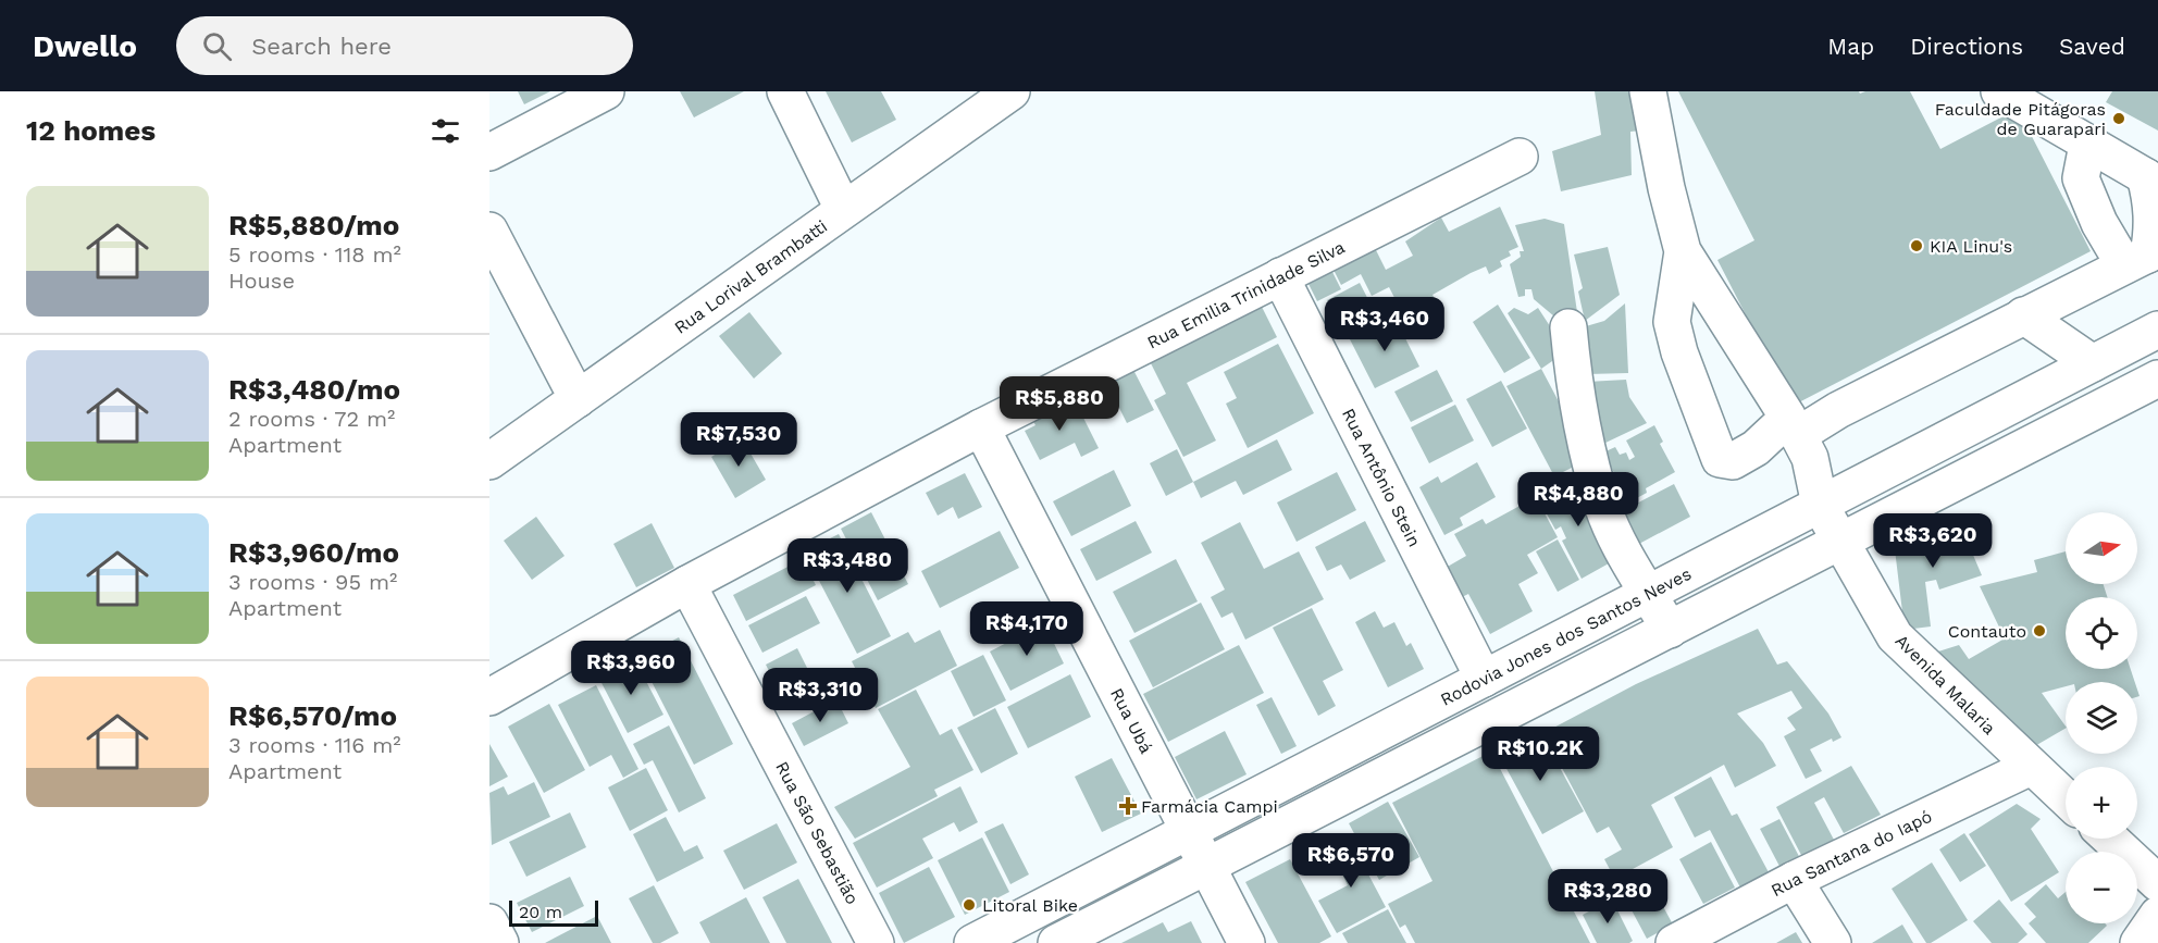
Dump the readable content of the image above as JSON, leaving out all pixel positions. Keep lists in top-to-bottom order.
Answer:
{
  "streets": {
    "street": [
      "Rua Lorival Brambatti",
      "Rua Emilia Trinidade Silva",
      "Rua Antônio Stein",
      "Rodovia Jones dos Santos Neves",
      "Avenida Malaria",
      "Rua Ubá",
      "Rua São Sebastião",
      "Rua Santana do Iapó"
    ]
  },
  "crossings": [
    ["Rua Emilia Trinidade Silva", "Rua Antônio Stein"],
    ["Rua Emilia Trinidade Silva", "Rua Ubá"],
    ["Rua Emilia Trinidade Silva", "Rua São Sebastião"],
    ["Rua Antônio Stein", "Rodovia Jones dos Santos Neves"],
    ["Rodovia Jones dos Santos Neves", "Avenida Malaria"],
    ["Rodovia Jones dos Santos Neves", "Rua Ubá"],
    ["Avenida Malaria", "Rua Santana do Iapó"]
  ],
  "places": {
    "other": [
      "Faculdade Pitágoras de Guarapari",
      "KIA Linu's",
      "Contauto",
      "Litoral Bike"
    ],
    "health": ["Farmácia Campi"]
  },
  "scale_bar": "20 m",
  "north": "right",
  "page": {
    "header": "Dwello",
    "search": "Search here",
    "nav": ["Map", "Directions", "Saved"],
    "heading": "12 homes",
    "list": [
      {
        "name": "R$5,880/mo",
        "note": "5 rooms · 118 m² · House"
      },
      {
        "name": "R$3,480/mo",
        "note": "2 rooms · 72 m² · Apartment"
      },
      {
        "name": "R$3,960/mo",
        "note": "3 rooms · 95 m² · Apartment"
      },
      {
        "name": "R$6,570/mo",
        "note": "3 rooms · 116 m² · Apartment"
      }
    ],
    "price": [
      "R$3,460",
      "R$5,880",
      "R$7,530",
      "R$4,880",
      "R$3,620",
      "R$3,480",
      "R$4,170",
      "R$3,960",
      "R$3,310",
      "R$10.2K",
      "R$6,570",
      "R$3,280"
    ],
    "map_buttons": ["+", "−"],
    "scale": "20 m"
  }
}
